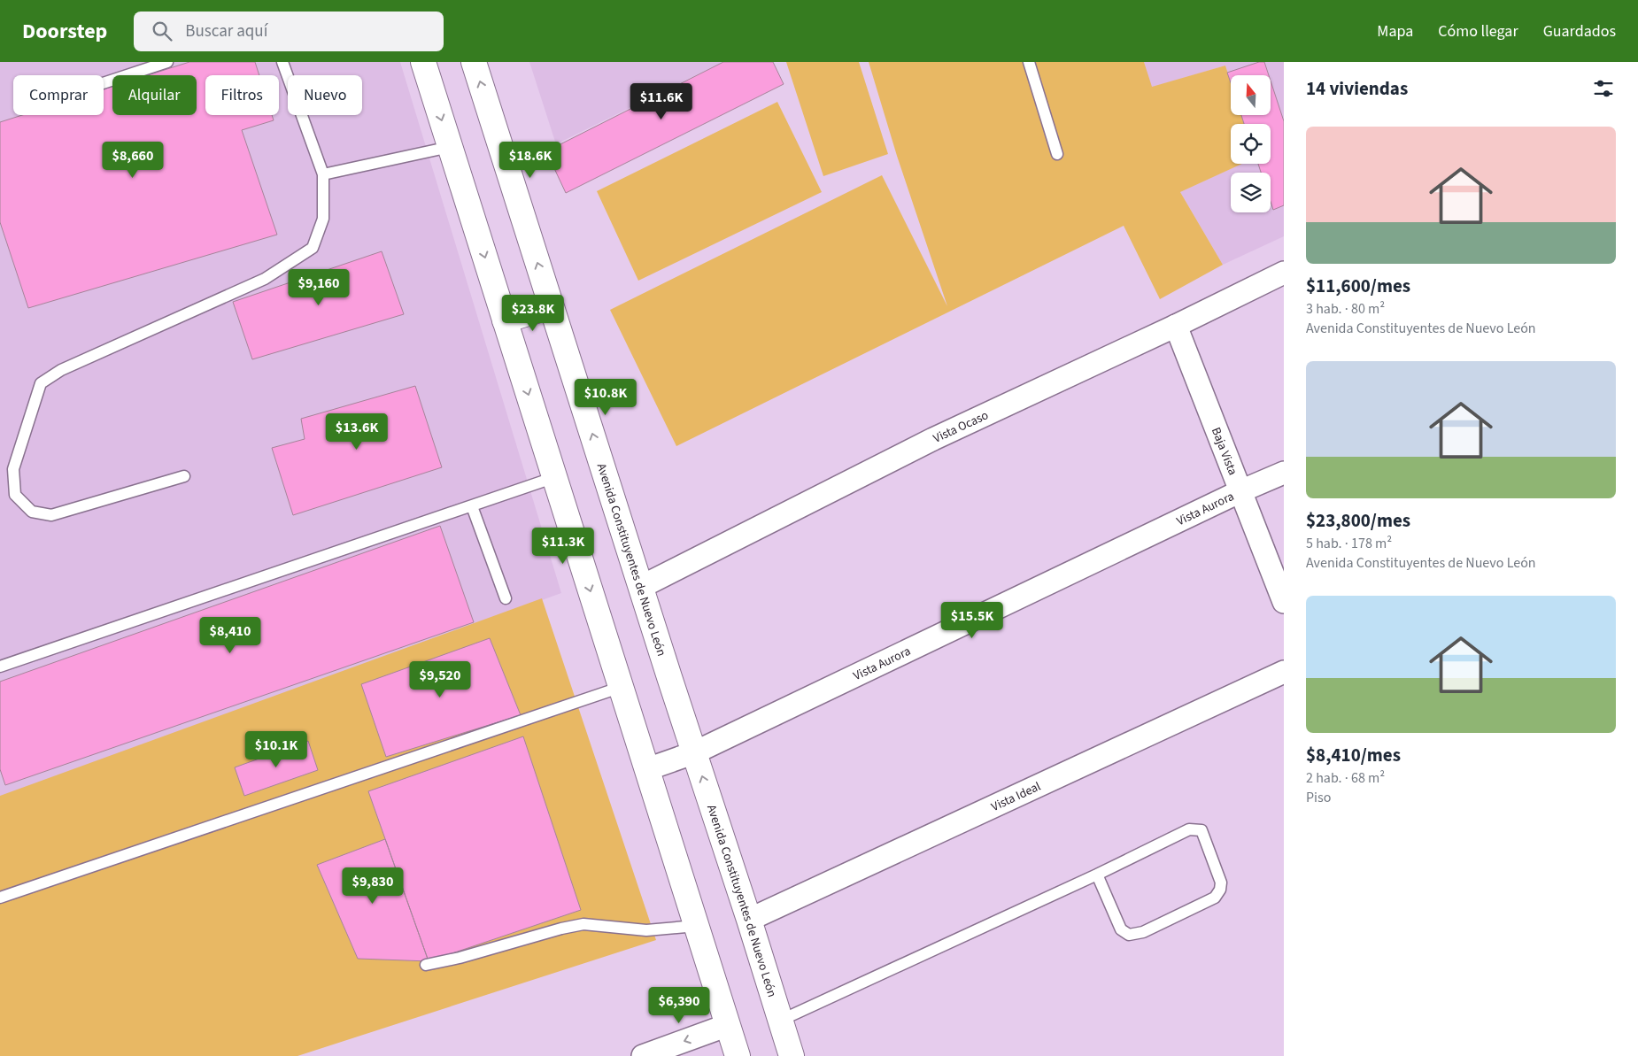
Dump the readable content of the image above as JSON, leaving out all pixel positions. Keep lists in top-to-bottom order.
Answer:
{
  "streets": {
    "main road": ["Avenida Constituyentes de Nuevo León"],
    "street": [
      "Vista Ocaso",
      "Baja Vista",
      "Vista Aurora",
      "Vista Ideal"
    ]
  },
  "crossings": [
    ["Vista Ocaso", "Baja Vista"],
    ["Vista Ocaso", "Avenida Constituyentes de Nuevo León"],
    ["Baja Vista", "Vista Aurora"],
    ["Vista Aurora", "Avenida Constituyentes de Nuevo León"],
    ["Avenida Constituyentes de Nuevo León", "Vista Ideal"]
  ],
  "north": "top",
  "page": {
    "header": "Doorstep",
    "search": "Buscar aquí",
    "nav": ["Mapa", "Cómo llegar", "Guardados"],
    "heading": "14 viviendas",
    "chip": [
      "Comprar",
      "Alquilar",
      "Filtros",
      "Nuevo"
    ],
    "price": [
      "$11.6K",
      "$8,660",
      "$18.6K",
      "$9,160",
      "$23.8K",
      "$10.8K",
      "$13.6K",
      "$11.3K",
      "$15.5K",
      "$8,410",
      "$9,520",
      "$10.1K",
      "$9,830",
      "$6,390"
    ],
    "list": [
      {
        "name": "$11,600/mes",
        "note": "3 hab. · 80 m² · Avenida Constituyentes de Nuevo León"
      },
      {
        "name": "$23,800/mes",
        "note": "5 hab. · 178 m² · Avenida Constituyentes de Nuevo León"
      },
      {
        "name": "$8,410/mes",
        "note": "2 hab. · 68 m² · Piso"
      }
    ]
  }
}
